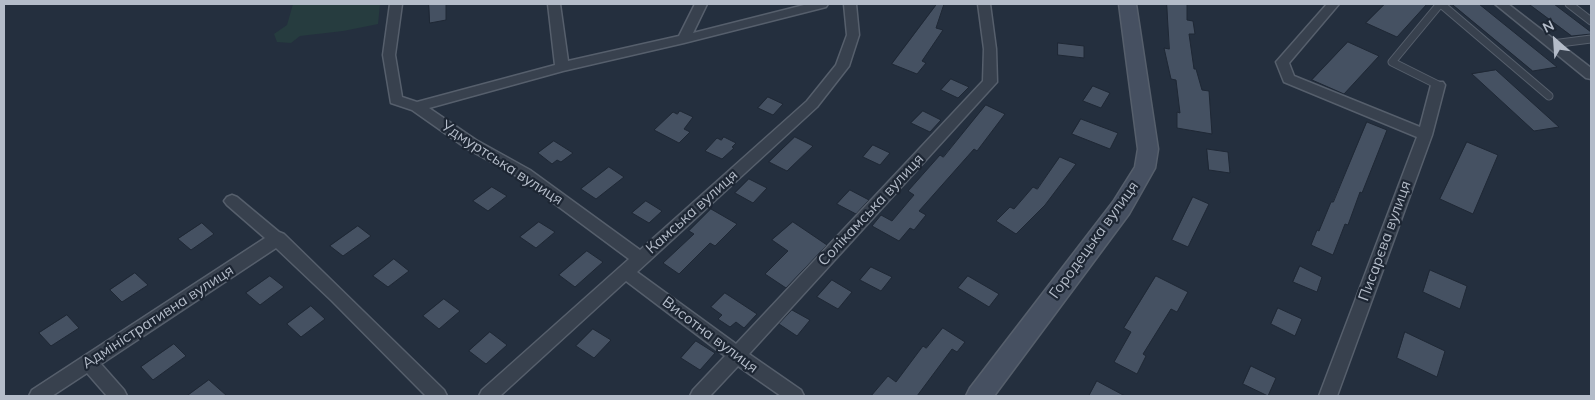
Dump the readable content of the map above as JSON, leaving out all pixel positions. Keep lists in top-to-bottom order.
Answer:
{
  "streets": {
    "main road": ["Городецька вулиця"],
    "street": [
      "Удмуртська вулиця",
      "Солікамська вулиця",
      "Камська вулиця",
      "Писарєва вулиця",
      "Адміністративна вулиця",
      "Висотна вулиця"
    ]
  },
  "crossings": [
    ["Удмуртська вулиця", "Камська вулиця"],
    ["Солікамська вулиця", "Висотна вулиця"],
    ["Камська вулиця", "Висотна вулиця"]
  ],
  "north": "top left"
}
